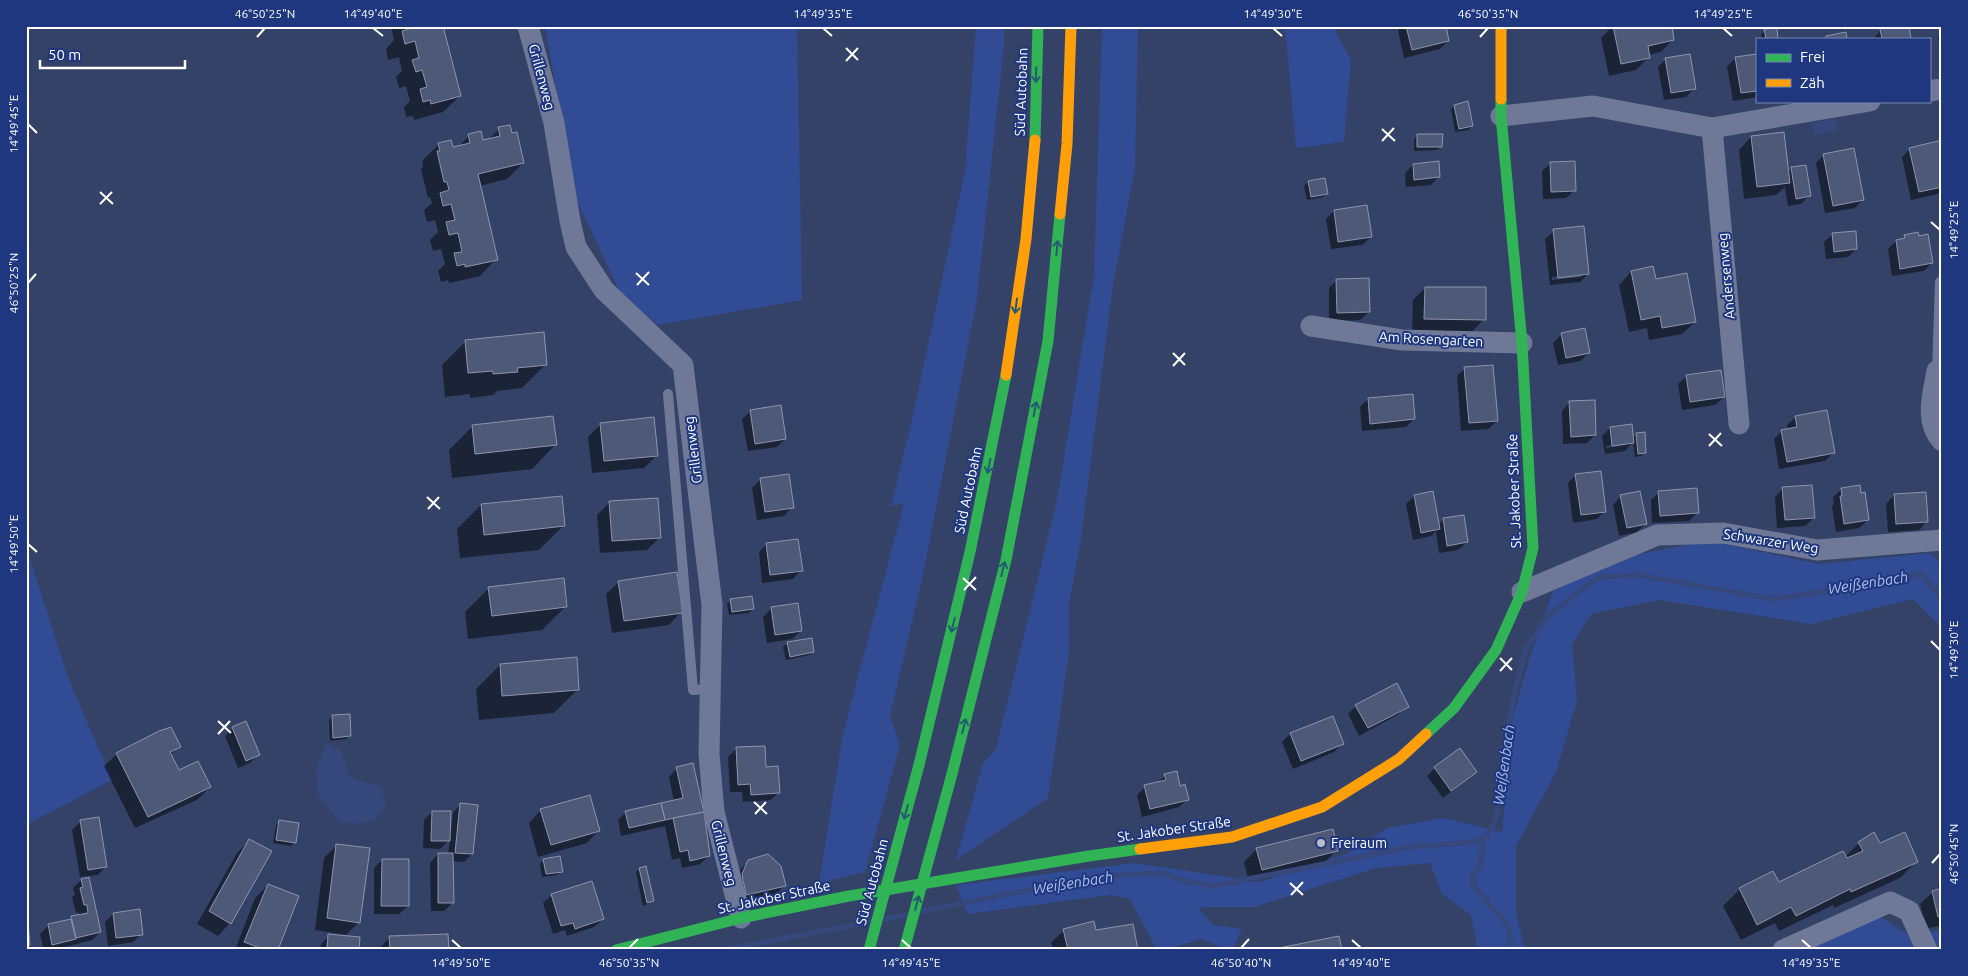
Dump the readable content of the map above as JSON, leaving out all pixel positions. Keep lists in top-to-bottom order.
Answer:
{
  "streets": {
    "main road": ["Süd Autobahn", "St. Jakober Straße"],
    "street": [
      "Grillenweg",
      "Andersenweg",
      "Am Rosengarten",
      "Schwarzer Weg"
    ]
  },
  "crossings": [
    ["Grillenweg", "St. Jakober Straße"],
    ["Am Rosengarten", "St. Jakober Straße"],
    ["St. Jakober Straße", "Schwarzer Weg"]
  ],
  "water": ["Weißenbach"],
  "places": ["Freiraum"],
  "legend": ["Frei", "Zäh"],
  "scale_bar": "50 m",
  "coordinates": [
    "46°50'25\"N",
    "14°49'40\"E",
    "14°49'35\"E",
    "14°49'30\"E",
    "46°50'35\"N",
    "14°49'25\"E",
    "14°49'45\"E",
    "14°49'50\"E",
    "46°50'45\"N",
    "46°50'40\"N"
  ]
}
